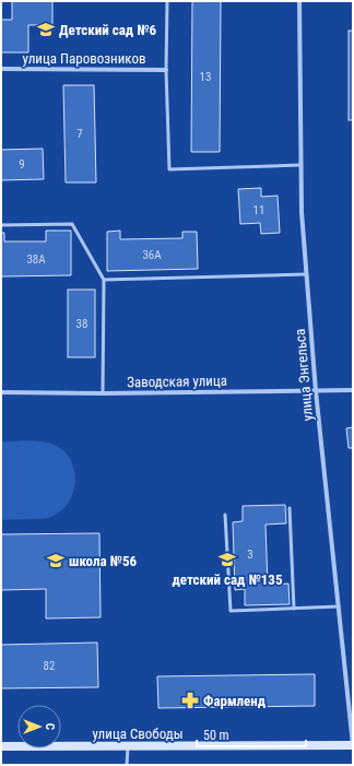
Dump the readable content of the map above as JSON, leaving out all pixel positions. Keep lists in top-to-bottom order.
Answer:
{
  "streets": {
    "street": [
      "улица Паровозников",
      "улица Энгельса",
      "Заводская улица",
      "улица Свободы"
    ]
  },
  "crossings": [
    ["улица Энгельса", "Заводская улица"],
    ["улица Энгельса", "улица Свободы"]
  ],
  "places": {
    "school or university": ["Детский сад №6", "детский сад №135", "школа №56"],
    "pharmacy": ["Фармленд"]
  },
  "house_numbers": [
    "13",
    "7",
    "9",
    "11",
    "36А",
    "38А",
    "38",
    "3",
    "82"
  ],
  "scale_bar": "50 m",
  "north": "right"
}
